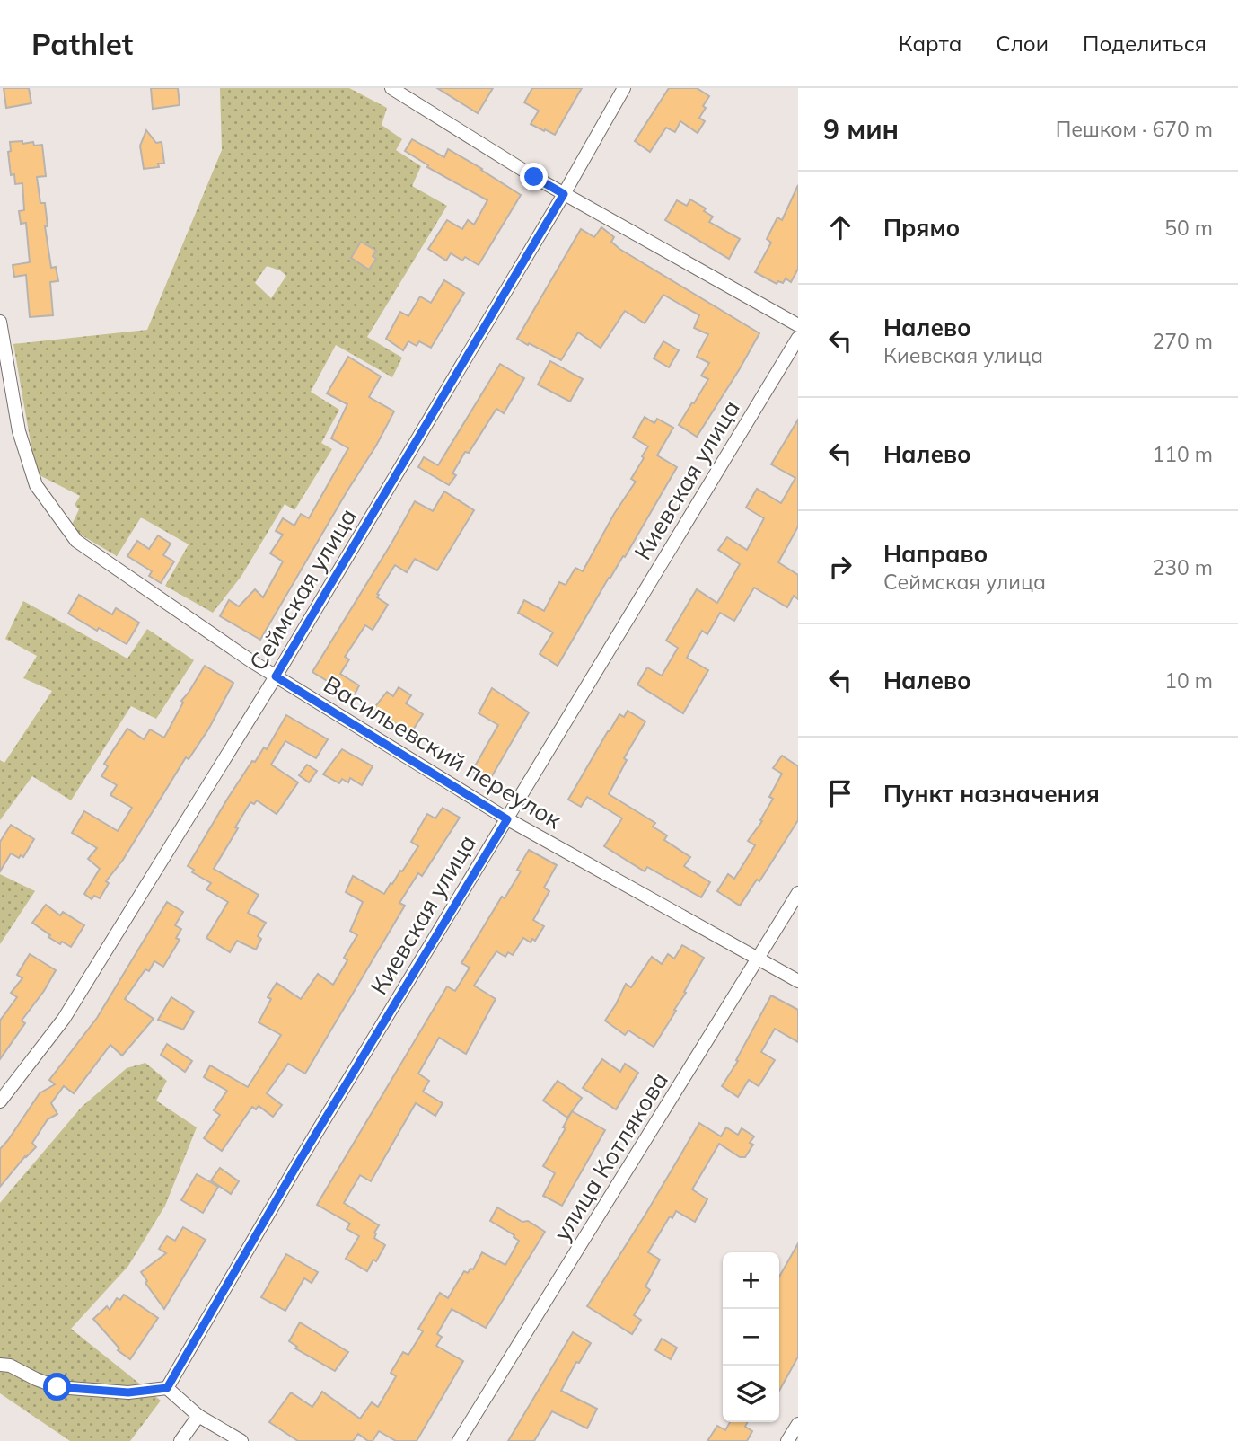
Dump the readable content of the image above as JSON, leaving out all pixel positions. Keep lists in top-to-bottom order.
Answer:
{
  "streets": {
    "street": [
      "Киевская улица",
      "Сеймская улица",
      "Васильевский переулок",
      "улица Котлякова"
    ]
  },
  "crossings": [
    ["Киевская улица", "Васильевский переулок"],
    ["Сеймская улица", "Васильевский переулок"],
    ["Васильевский переулок", "улица Котлякова"]
  ],
  "page": {
    "header": "Pathlet",
    "nav": ["Карта", "Слои", "Поделиться"],
    "heading": ["9 мин", "Пешком · 670 m"],
    "list": [
      ["Прямо", "50 m"],
      ["Налево", "Киевская улица", "270 m"],
      ["Налево", "110 m"],
      ["Направо", "Сеймская улица", "230 m"],
      ["Налево", "10 m"],
      "Пункт назначения"
    ],
    "map_buttons": ["+", "−"]
  }
}
